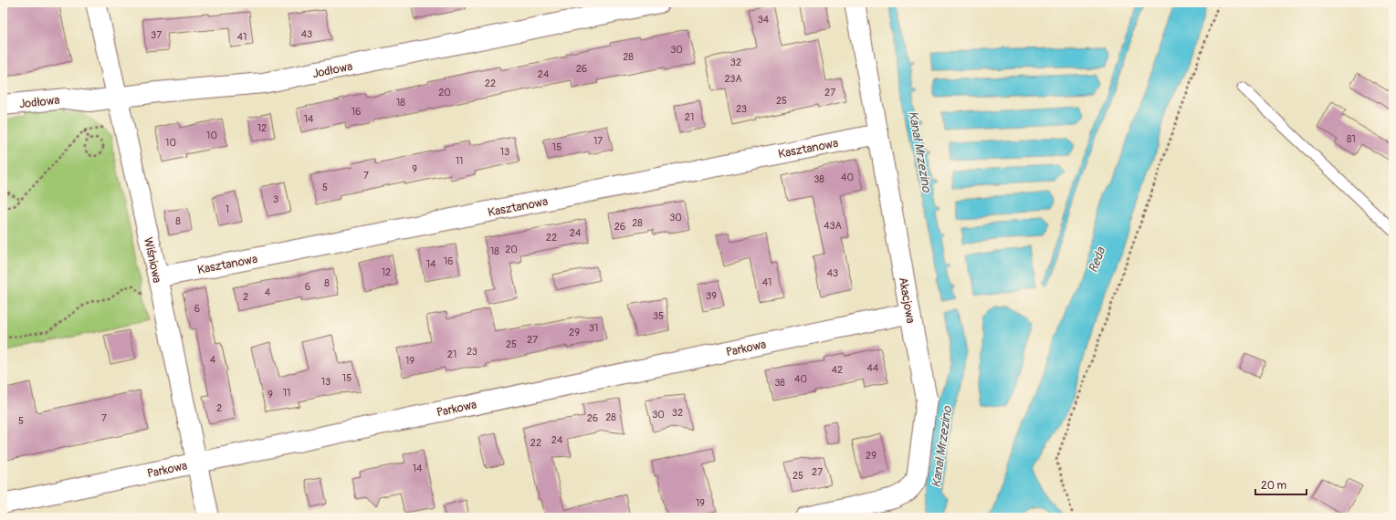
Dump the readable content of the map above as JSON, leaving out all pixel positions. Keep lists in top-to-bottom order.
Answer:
{
  "streets": {
    "street": [
      "Jodłowa",
      "Kasztanowa",
      "Wiśniowa",
      "Akacjowa",
      "Parkowa"
    ]
  },
  "crossings": [
    ["Jodłowa", "Wiśniowa"],
    ["Kasztanowa", "Wiśniowa"],
    ["Kasztanowa", "Akacjowa"],
    ["Wiśniowa", "Parkowa"],
    ["Akacjowa", "Parkowa"]
  ],
  "water": ["Kanał Mrzezino", "Reda"],
  "house_numbers": [
    "34",
    "43",
    "37",
    "41",
    "30",
    "28",
    "32",
    "26",
    "24",
    "23A",
    "22",
    "20",
    "27",
    "25",
    "18",
    "23",
    "16",
    "21",
    "14",
    "12",
    "10",
    "81",
    "17",
    "10",
    "15",
    "13",
    "11",
    "9",
    "7",
    "40",
    "38",
    "5",
    "3",
    "1",
    "30",
    "8",
    "28",
    "43A",
    "26",
    "24",
    "22",
    "20",
    "18",
    "16",
    "14",
    "12",
    "43",
    "41",
    "8",
    "6",
    "4",
    "39",
    "2",
    "6",
    "35",
    "31",
    "29",
    "27",
    "25",
    "23",
    "21",
    "4",
    "19",
    "44",
    "42",
    "15",
    "40",
    "13",
    "38",
    "11",
    "9",
    "2",
    "32",
    "30",
    "28",
    "7",
    "26",
    "5",
    "24",
    "22",
    "29",
    "14",
    "27",
    "25",
    "19"
  ],
  "scale_bar": "20 m"
}
